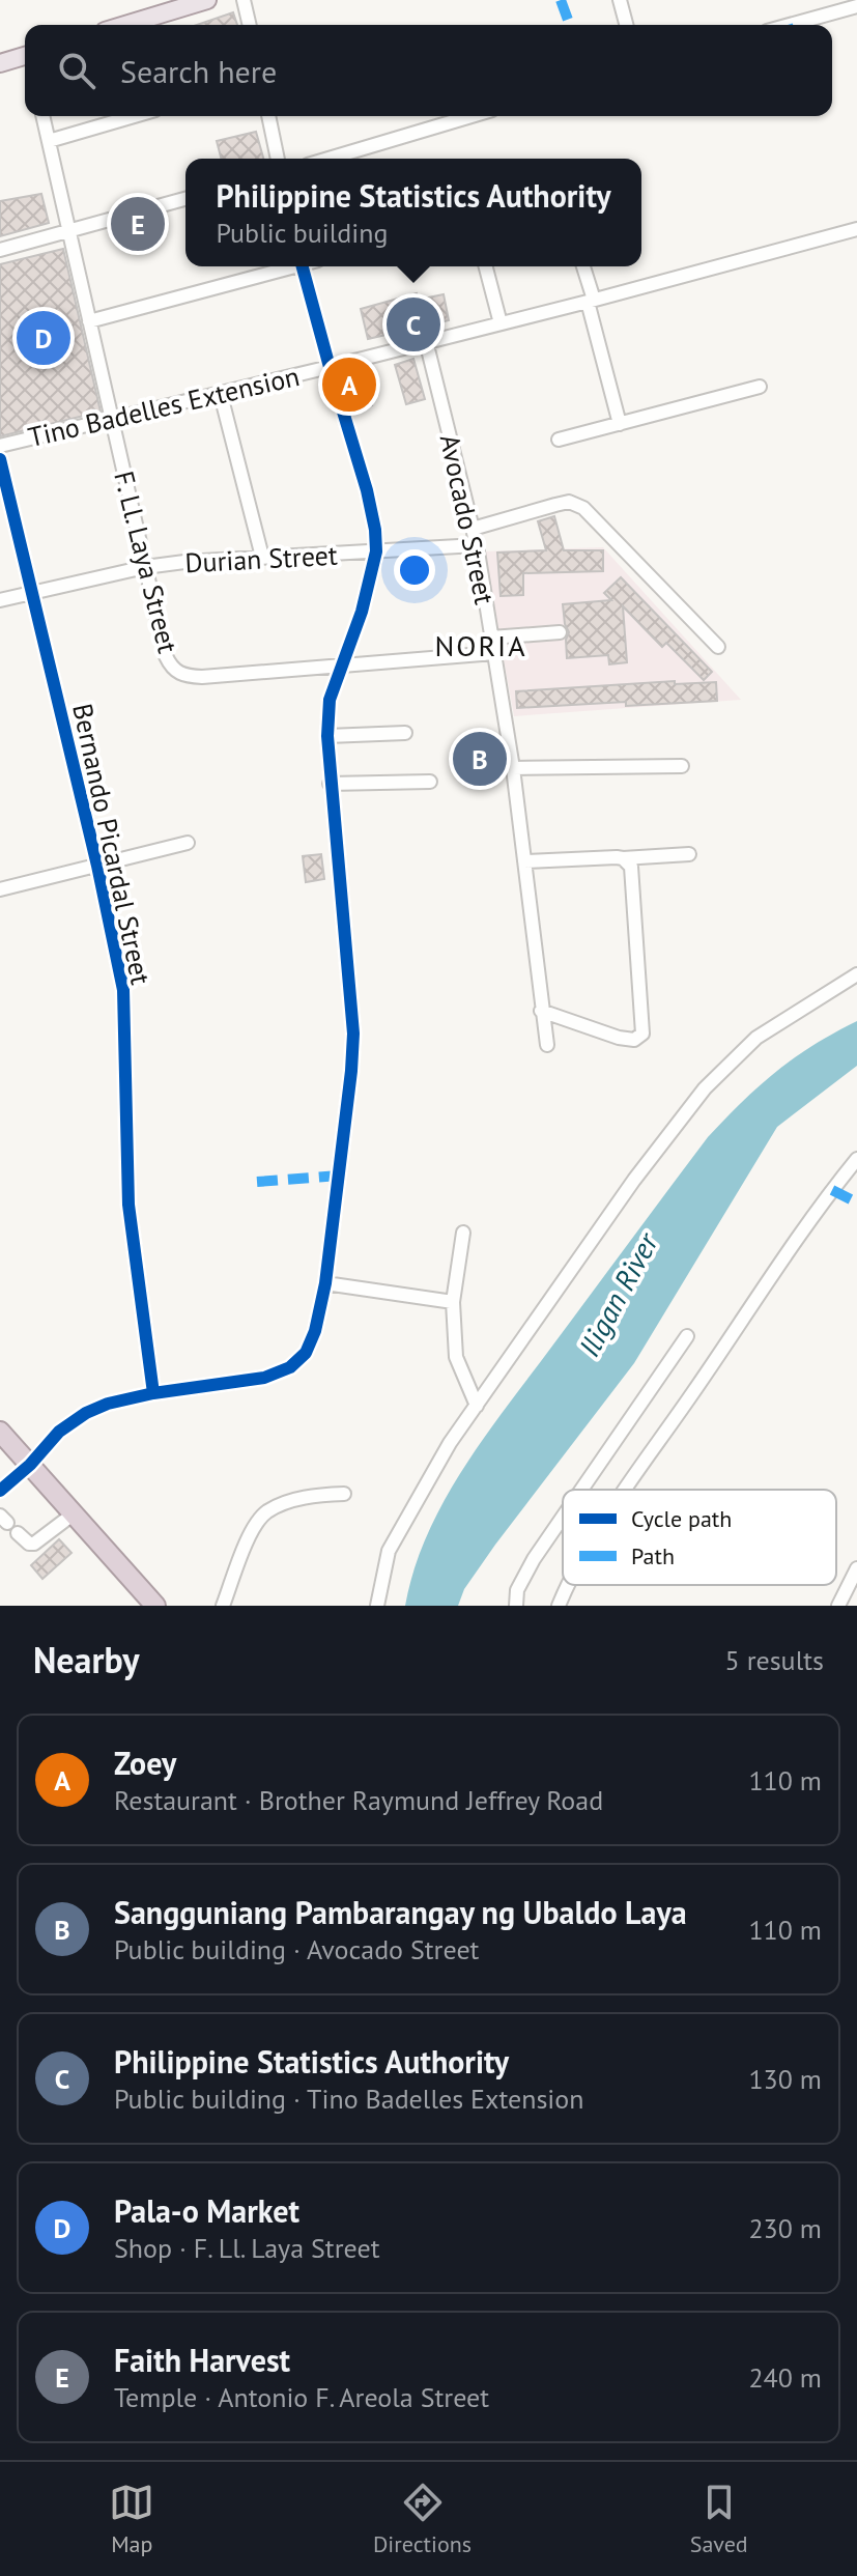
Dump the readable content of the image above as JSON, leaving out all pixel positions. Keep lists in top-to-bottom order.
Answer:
{
  "streets": {
    "street": [
      "Tino Badelles Extension",
      "Avocado Street",
      "Durian Street",
      "F. Ll. Laya Street",
      "Bernando Picardal Street"
    ]
  },
  "crossings": [
    ["Tino Badelles Extension", "Avocado Street"],
    ["Tino Badelles Extension", "F. Ll. Laya Street"],
    ["Avocado Street", "Durian Street"],
    ["Durian Street", "F. Ll. Laya Street"],
    ["Durian Street", "Bernando Picardal Street"]
  ],
  "districts": ["NORIA"],
  "water": ["Iligan River"],
  "legend": ["Cycle path", "Path"],
  "page": {
    "search": "Search here",
    "popup": ["Philippine Statistics Authority", "Public building"],
    "pins": [
      "E",
      "C",
      "D",
      "A",
      "B"
    ],
    "heading": ["Nearby", "5 results"],
    "list": [
      {
        "mark": "A",
        "name": "Zoey",
        "note": "Restaurant · Brother Raymund Jeffrey Road",
        "value": "110 m"
      },
      {
        "mark": "B",
        "name": "Sangguniang Pambarangay ng Ubaldo Laya",
        "note": "Public building · Avocado Street",
        "value": "110 m"
      },
      {
        "mark": "C",
        "name": "Philippine Statistics Authority",
        "note": "Public building · Tino Badelles Extension",
        "value": "130 m"
      },
      {
        "mark": "D",
        "name": "Pala-o Market",
        "note": "Shop · F. Ll. Laya Street",
        "value": "230 m"
      },
      {
        "mark": "E",
        "name": "Faith Harvest",
        "note": "Temple · Antonio F. Areola Street",
        "value": "240 m"
      }
    ],
    "nav": ["Map", "Directions", "Saved"]
  }
}
